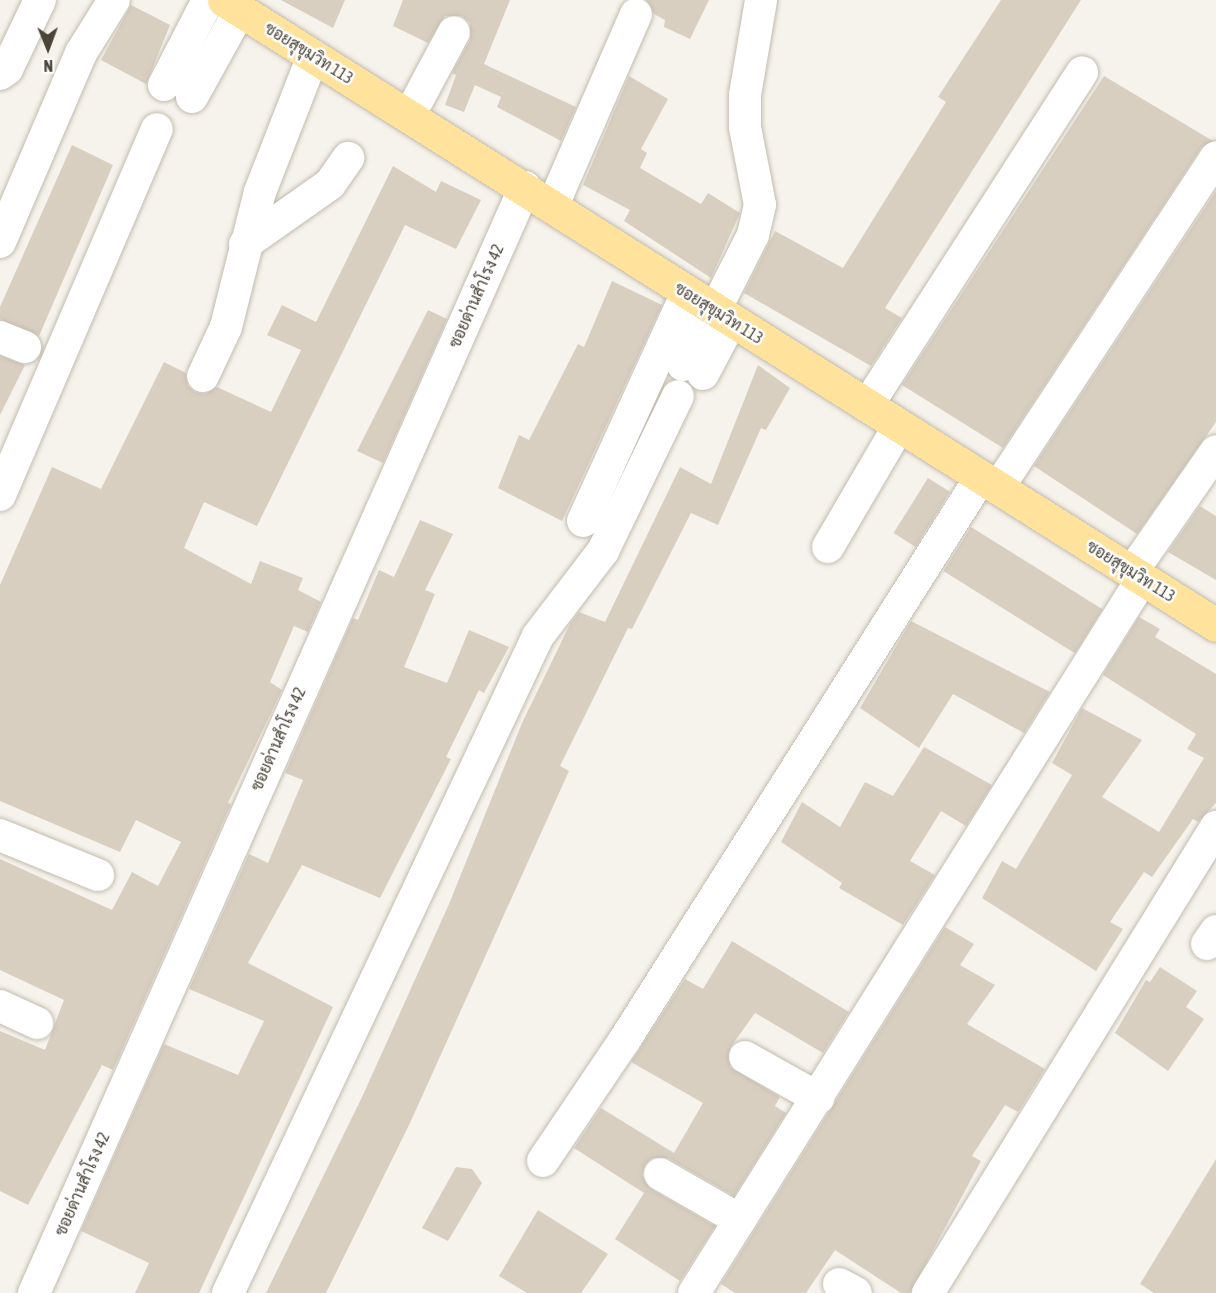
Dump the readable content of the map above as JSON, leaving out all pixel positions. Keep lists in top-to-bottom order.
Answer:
{
  "streets": {
    "main road": ["ซอยสุขุมวิท 113"],
    "street": ["ซอยด่านสำโรง 42"]
  },
  "crossings": [
    ["ซอยสุขุมวิท 113", "ซอยด่านสำโรง 42"]
  ],
  "north": "bottom"
}
